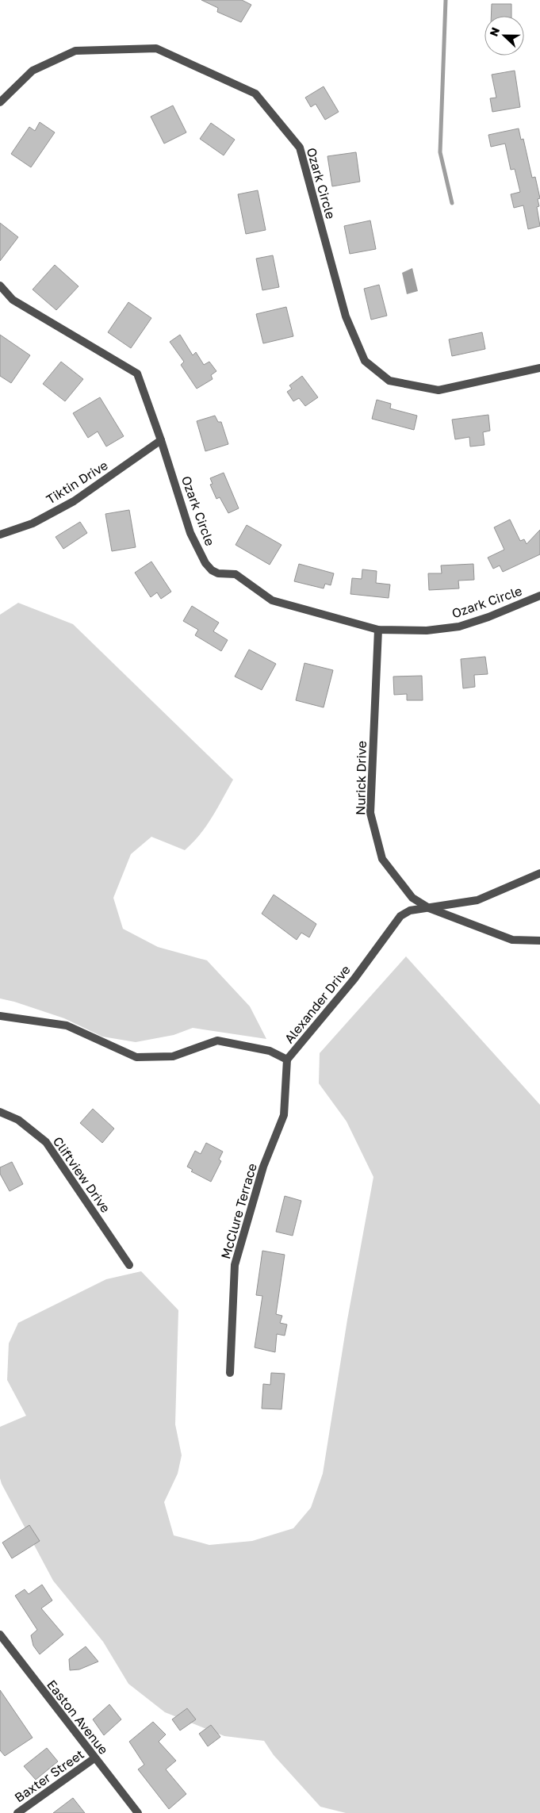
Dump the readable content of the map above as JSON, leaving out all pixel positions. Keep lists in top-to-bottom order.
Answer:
{
  "streets": {
    "street": [
      "Ozark Circle",
      "Tiktin Drive",
      "Nurick Drive",
      "Alexander Drive",
      "Cliftview Drive",
      "McClure Terrace",
      "Easton Avenue",
      "Baxter Street"
    ]
  },
  "crossings": [
    ["Ozark Circle", "Tiktin Drive"],
    ["Ozark Circle", "Nurick Drive"],
    ["Nurick Drive", "Alexander Drive"],
    ["Alexander Drive", "McClure Terrace"],
    ["Easton Avenue", "Baxter Street"]
  ],
  "north": "left"
}
